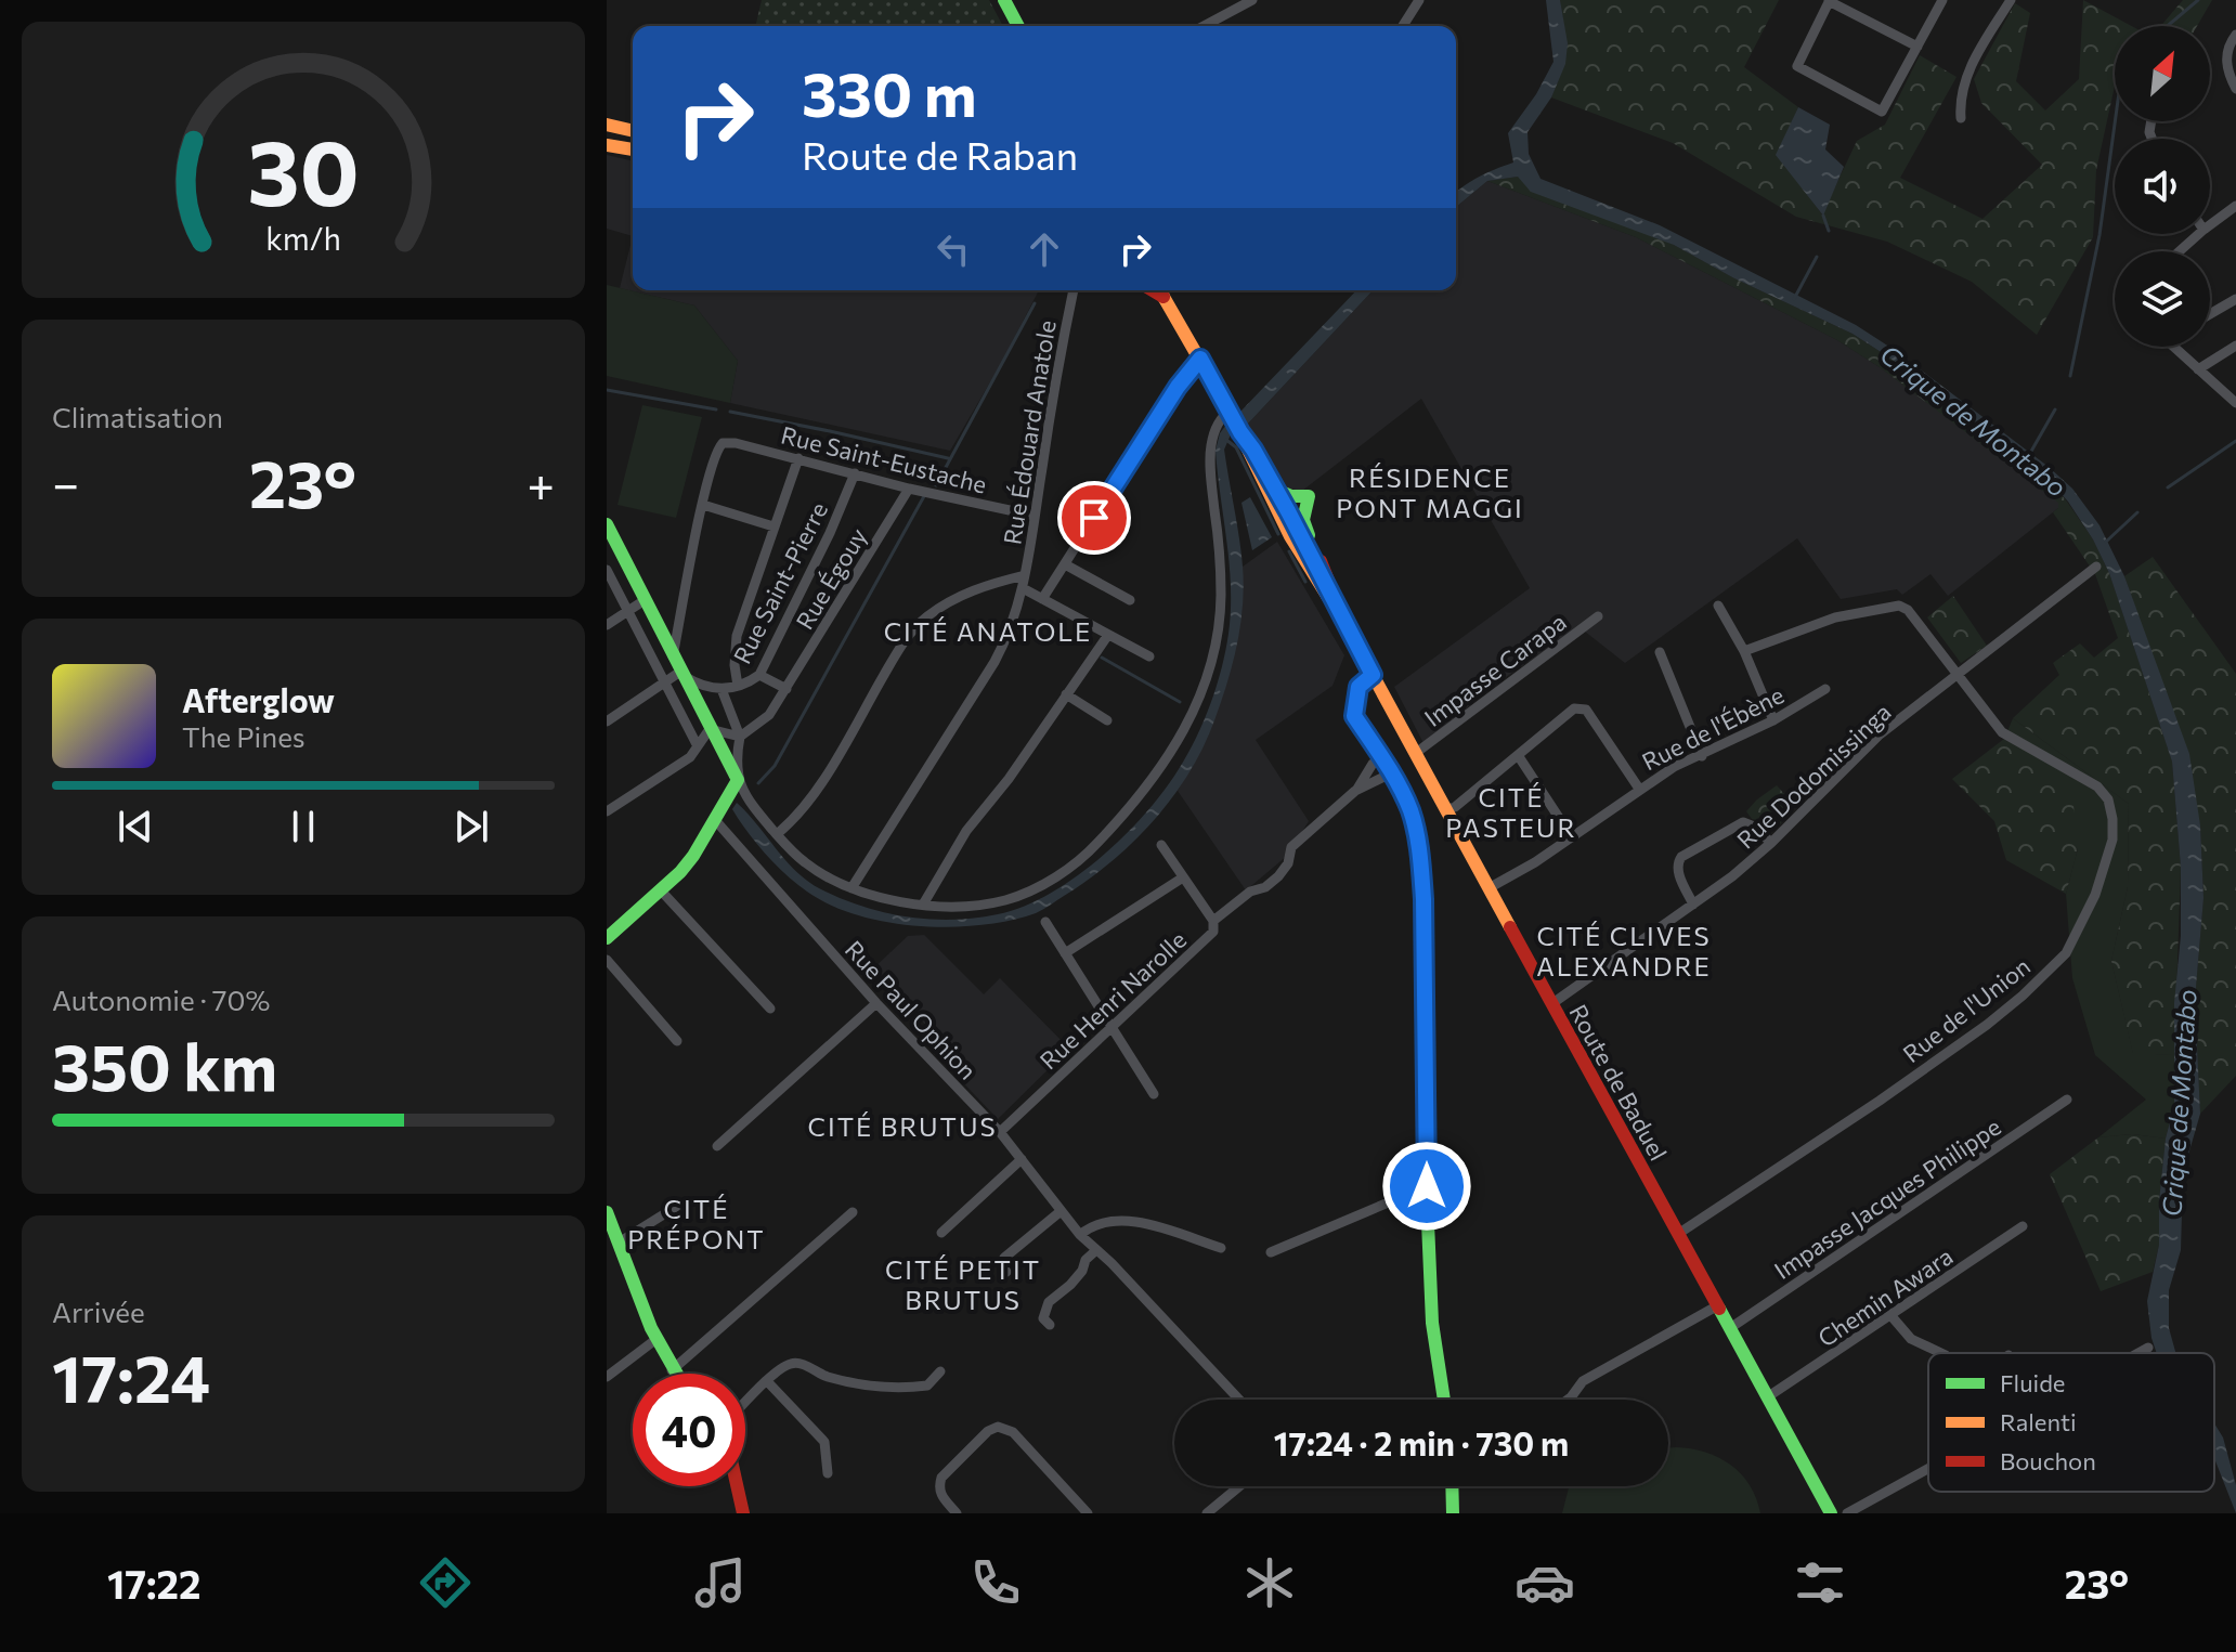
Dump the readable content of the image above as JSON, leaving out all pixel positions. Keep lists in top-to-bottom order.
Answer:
{
  "streets": {
    "main road": ["Route de Baduel"],
    "street": [
      "Rue Édouard Anatole",
      "Rue Saint-Eustache",
      "Rue Égouy",
      "Rue Saint-Pierre",
      "Impasse Carapa",
      "Rue de l'Ébène",
      "Rue Dodomissinga",
      "Rue Henri Narolle",
      "Rue Paul Ophion",
      "Rue de l'Union",
      "Impasse Jacques Philippe",
      "Chemin Awara"
    ]
  },
  "crossings": [
    ["Rue Édouard Anatole", "Rue Saint-Eustache"],
    ["Rue Saint-Eustache", "Rue Égouy"],
    ["Rue Saint-Eustache", "Rue Saint-Pierre"],
    ["Impasse Carapa", "Route de Baduel"],
    ["Rue de l'Ébène", "Route de Baduel"],
    ["Rue Dodomissinga", "Rue de l'Union"],
    ["Rue Dodomissinga", "Route de Baduel"],
    ["Rue Henri Narolle", "Rue Paul Ophion"],
    ["Rue de l'Union", "Route de Baduel"],
    ["Route de Baduel", "Impasse Jacques Philippe"],
    ["Route de Baduel", "Chemin Awara"]
  ],
  "districts": [
    "RÉSIDENCE PONT MAGGI",
    "CITÉ ANATOLE",
    "CITÉ PASTEUR",
    "CITÉ CLIVES ALEXANDRE",
    "CITÉ BRUTUS",
    "CITÉ PRÉPONT",
    "CITÉ PETIT BRUTUS"
  ],
  "water": ["Crique de Montabo"],
  "legend": ["Fluide", "Ralenti", "Bouchon"],
  "north": "top right",
  "page": {
    "turn": ["330 m", "Route de Raban"],
    "tile": [
      "Climatisation",
      ["Autonomie · 70%", "350 km"],
      ["Arrivée", "17:24"]
    ],
    "heat": ["−", "23°", "+"],
    "song": ["Afterglow", "The Pines"],
    "limit": "40",
    "trip": "17:24 · 2 min · 730 m",
    "tabs": ["17:22", "23°"],
    "gauge": ["30", "km/h"]
  }
}
